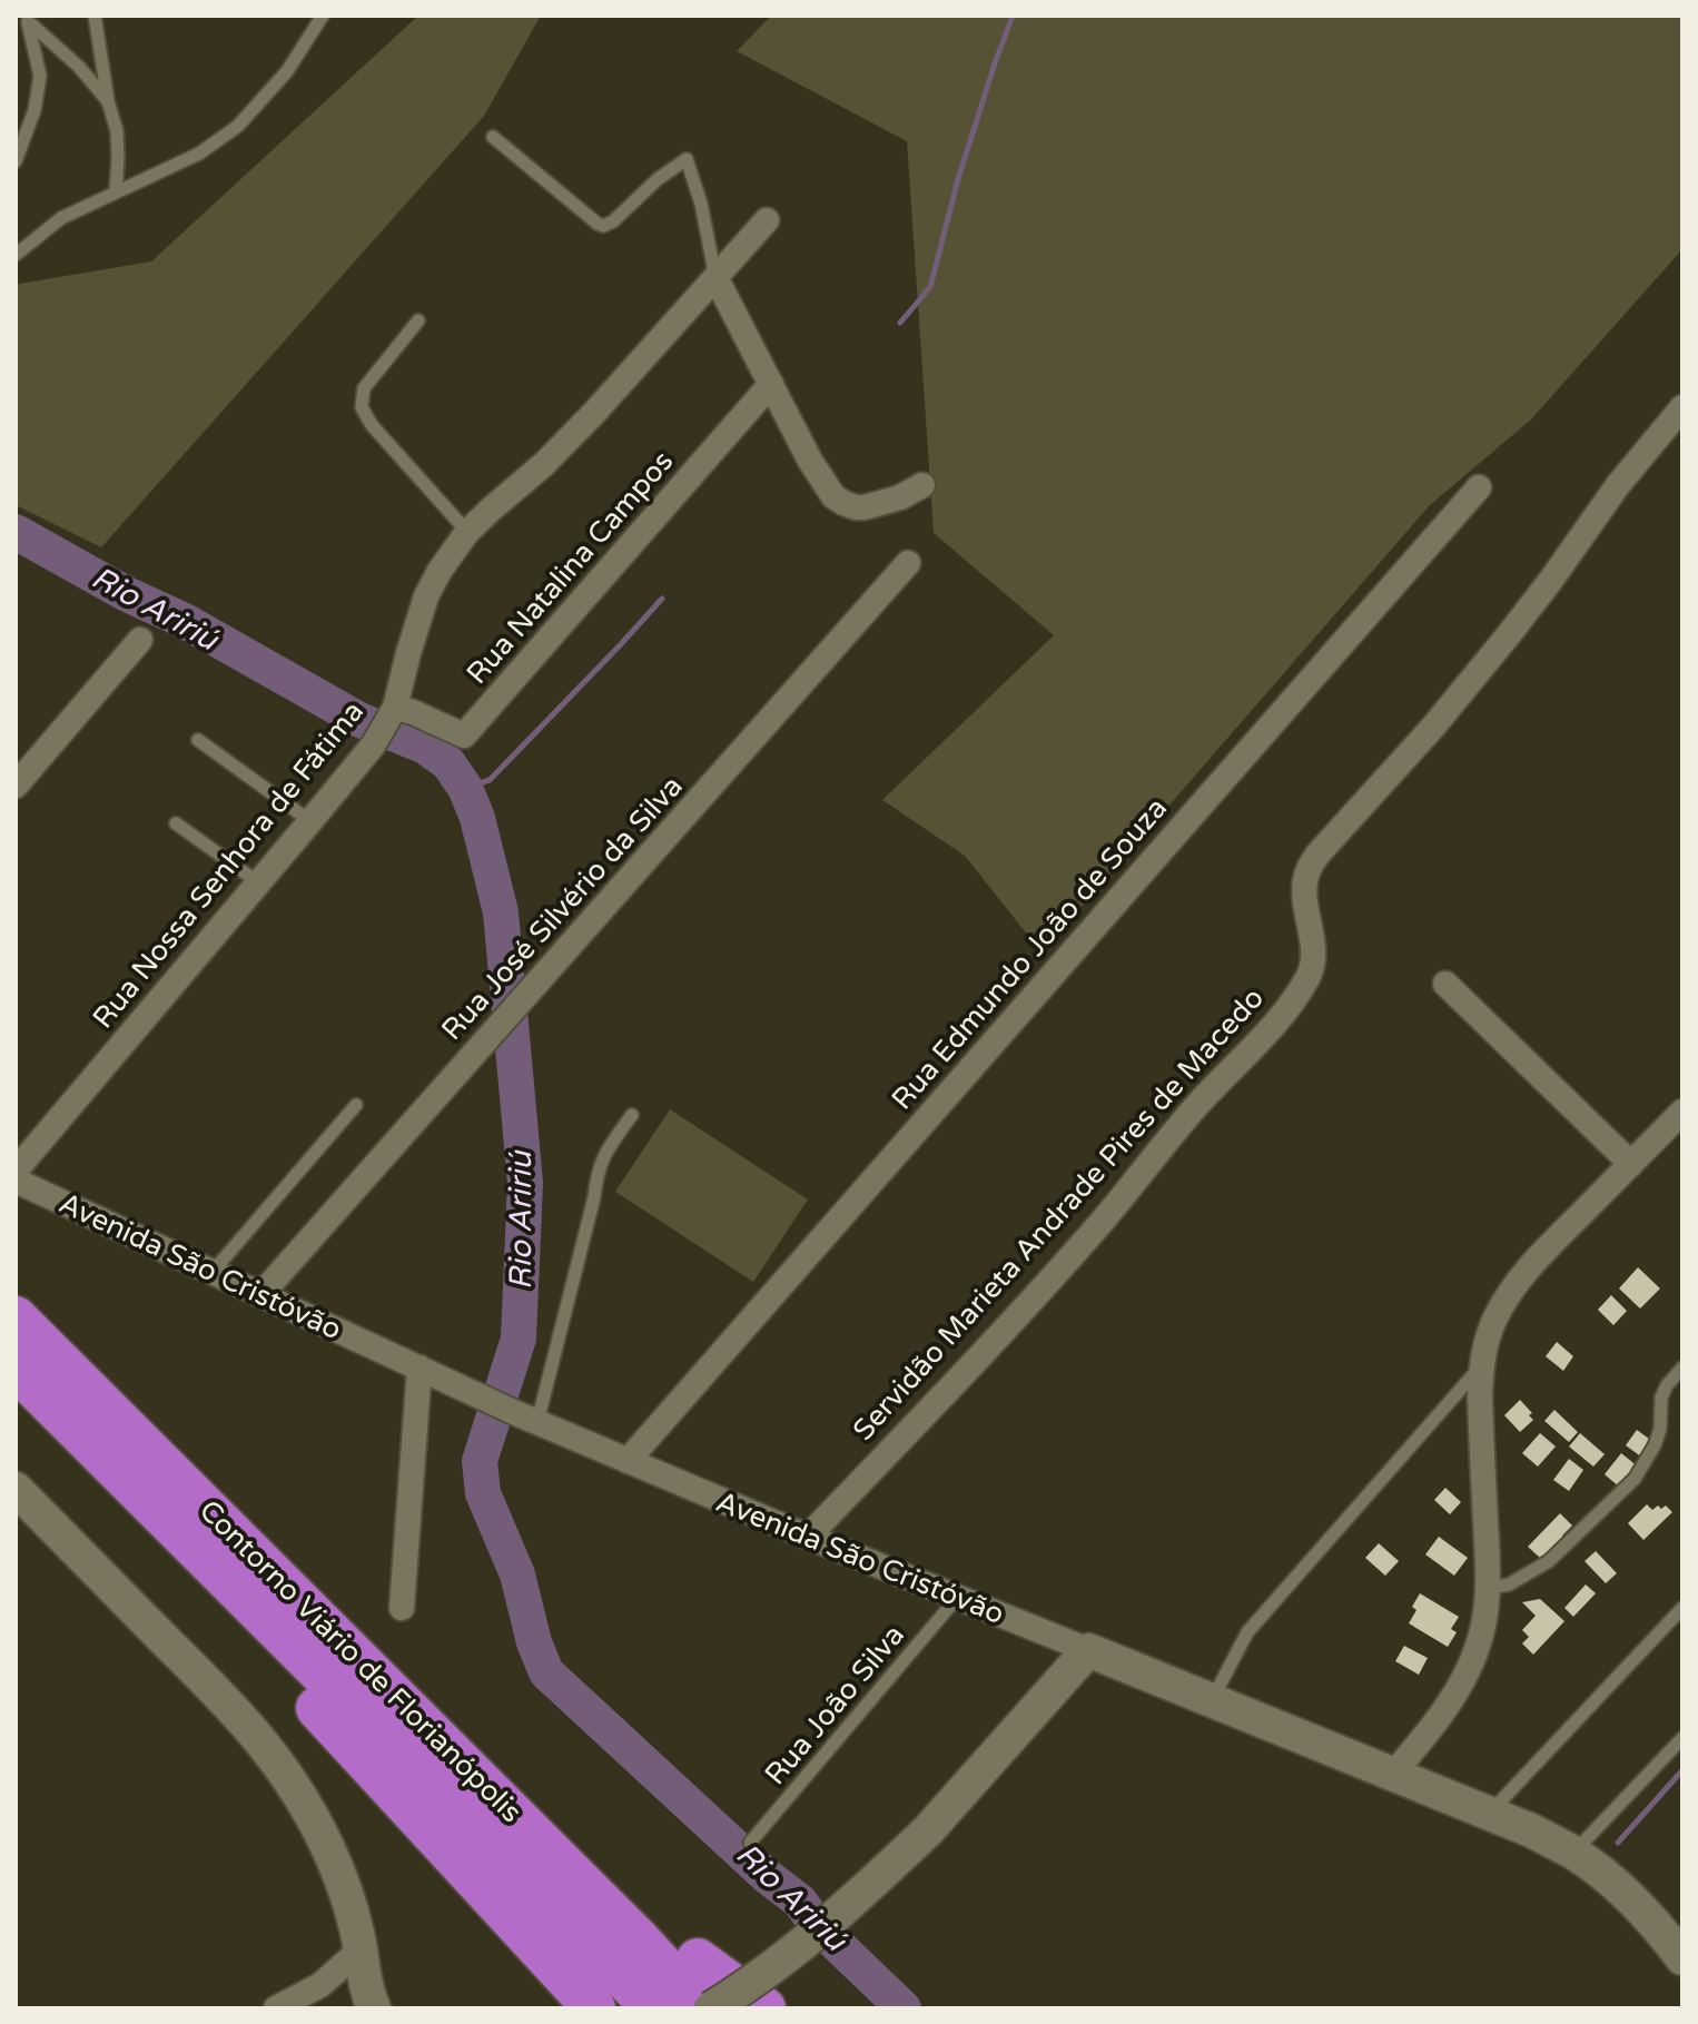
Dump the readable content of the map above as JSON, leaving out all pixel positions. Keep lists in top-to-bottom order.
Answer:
{
  "streets": {
    "highway": ["Contorno Viário de Florianópolis"],
    "main road": ["Avenida São Cristóvão"],
    "street": [
      "Rua Natalina Campos",
      "Rua Nossa Senhora de Fátima",
      "Rua José Silvério da Silva",
      "Rua Edmundo João de Souza",
      "Servidão Marieta Andrade Pires de Macedo"
    ],
    "lane": ["Rua João Silva"]
  },
  "crossings": [
    ["Rua Natalina Campos", "Rua Nossa Senhora de Fátima"],
    ["Rua José Silvério da Silva", "Avenida São Cristóvão"],
    ["Rua Edmundo João de Souza", "Avenida São Cristóvão"],
    ["Servidão Marieta Andrade Pires de Macedo", "Avenida São Cristóvão"],
    ["Avenida São Cristóvão", "Rua João Silva"]
  ],
  "water": ["Rio Aririú"]
}
